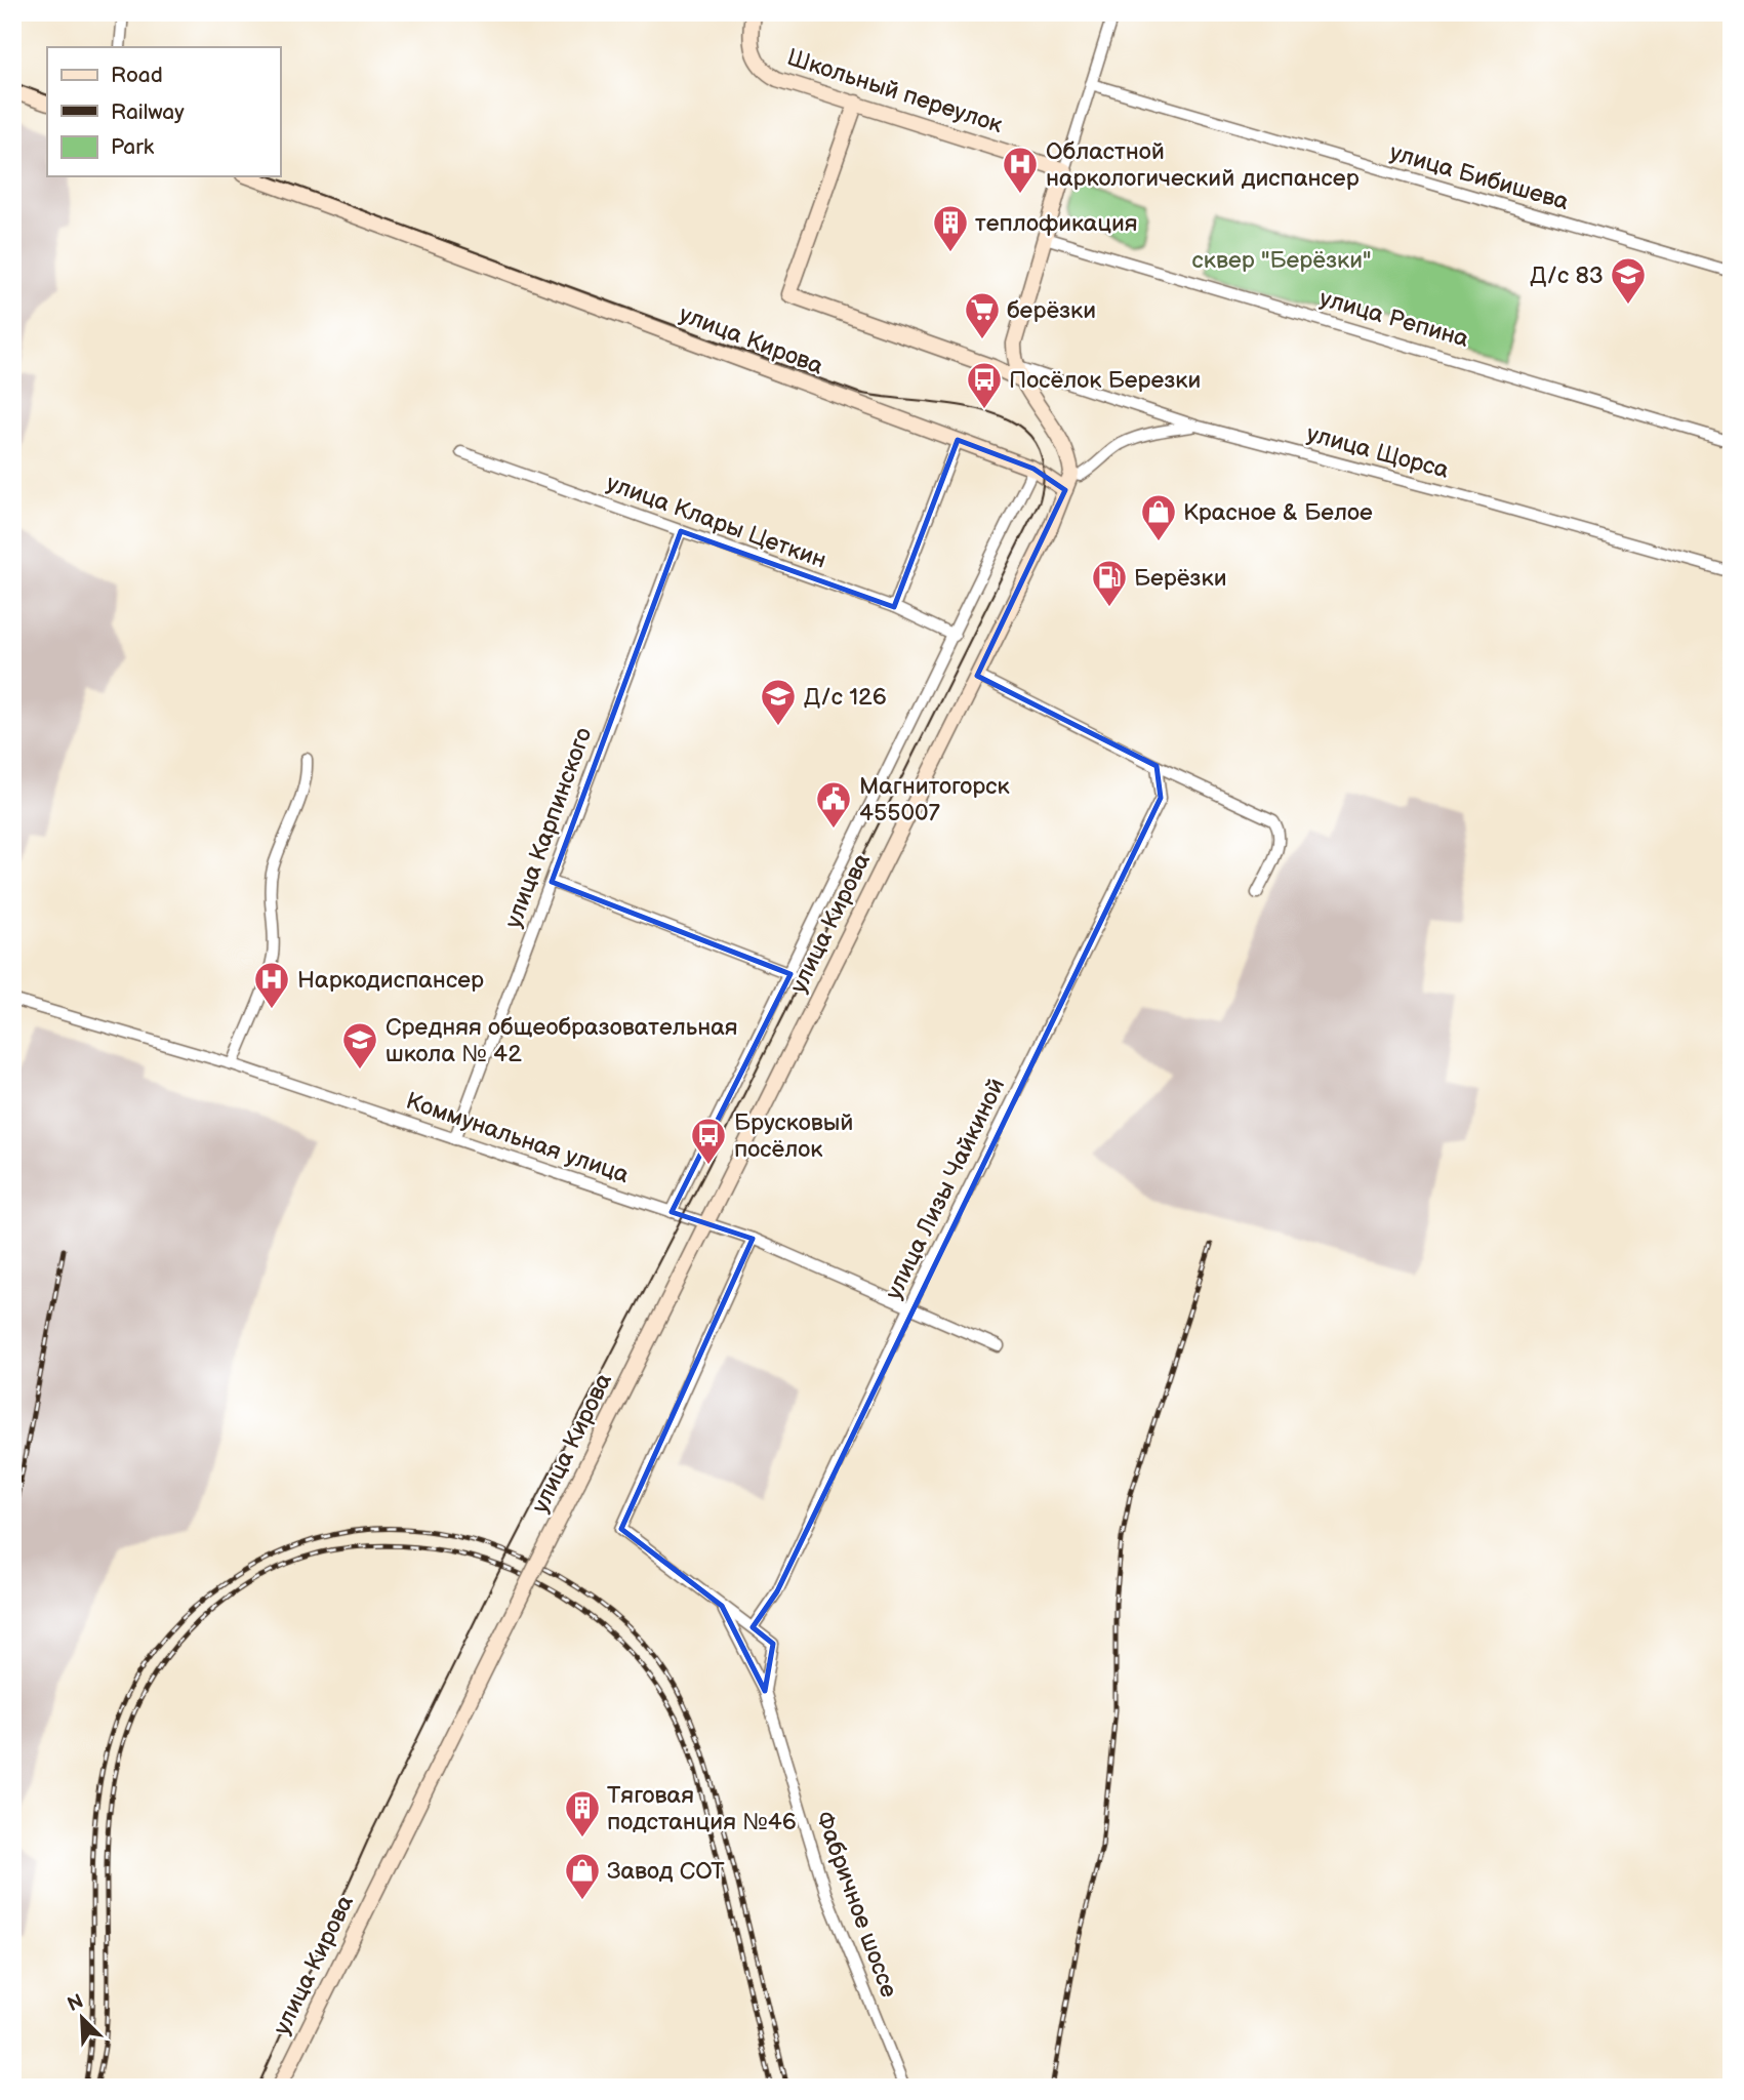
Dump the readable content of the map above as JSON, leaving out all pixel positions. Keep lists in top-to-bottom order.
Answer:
{
  "streets": {
    "main road": ["Школьный переулок", "улица Кирова"],
    "street": [
      "улица Бибишева",
      "улица Репина",
      "улица Щорса",
      "улица Клары Цеткин",
      "улица Карпинского",
      "Коммунальная улица",
      "улица Лизы Чайкиной",
      "Фабричное шоссе"
    ]
  },
  "crossings": [
    ["улица Кирова", "Коммунальная улица"],
    ["улица Клары Цеткин", "улица Карпинского"],
    ["улица Карпинского", "Коммунальная улица"],
    ["Коммунальная улица", "улица Лизы Чайкиной"],
    ["улица Лизы Чайкиной", "Фабричное шоссе"]
  ],
  "parks": ["сквер \"Берёзки\""],
  "places": {
    "hospital": ["Областной наркологический диспансер", "Наркодиспансер"],
    "building": ["теплофикация", "Тяговая подстанция №46"],
    "school or university": ["Д/с 83", "Д/с 126", "Средняя общеобразовательная школа № 42"],
    "supermarket": ["берёзки"],
    "bus stop": ["Посёлок Березки", "Брусковый посёлок"],
    "shop": ["Красное & Белое", "Завод СОТ"],
    "fuel station": ["Берёзки"],
    "public building": ["Магнитогорск 455007"]
  },
  "legend": ["Road", "Railway", "Park"],
  "north": "top left"
}
